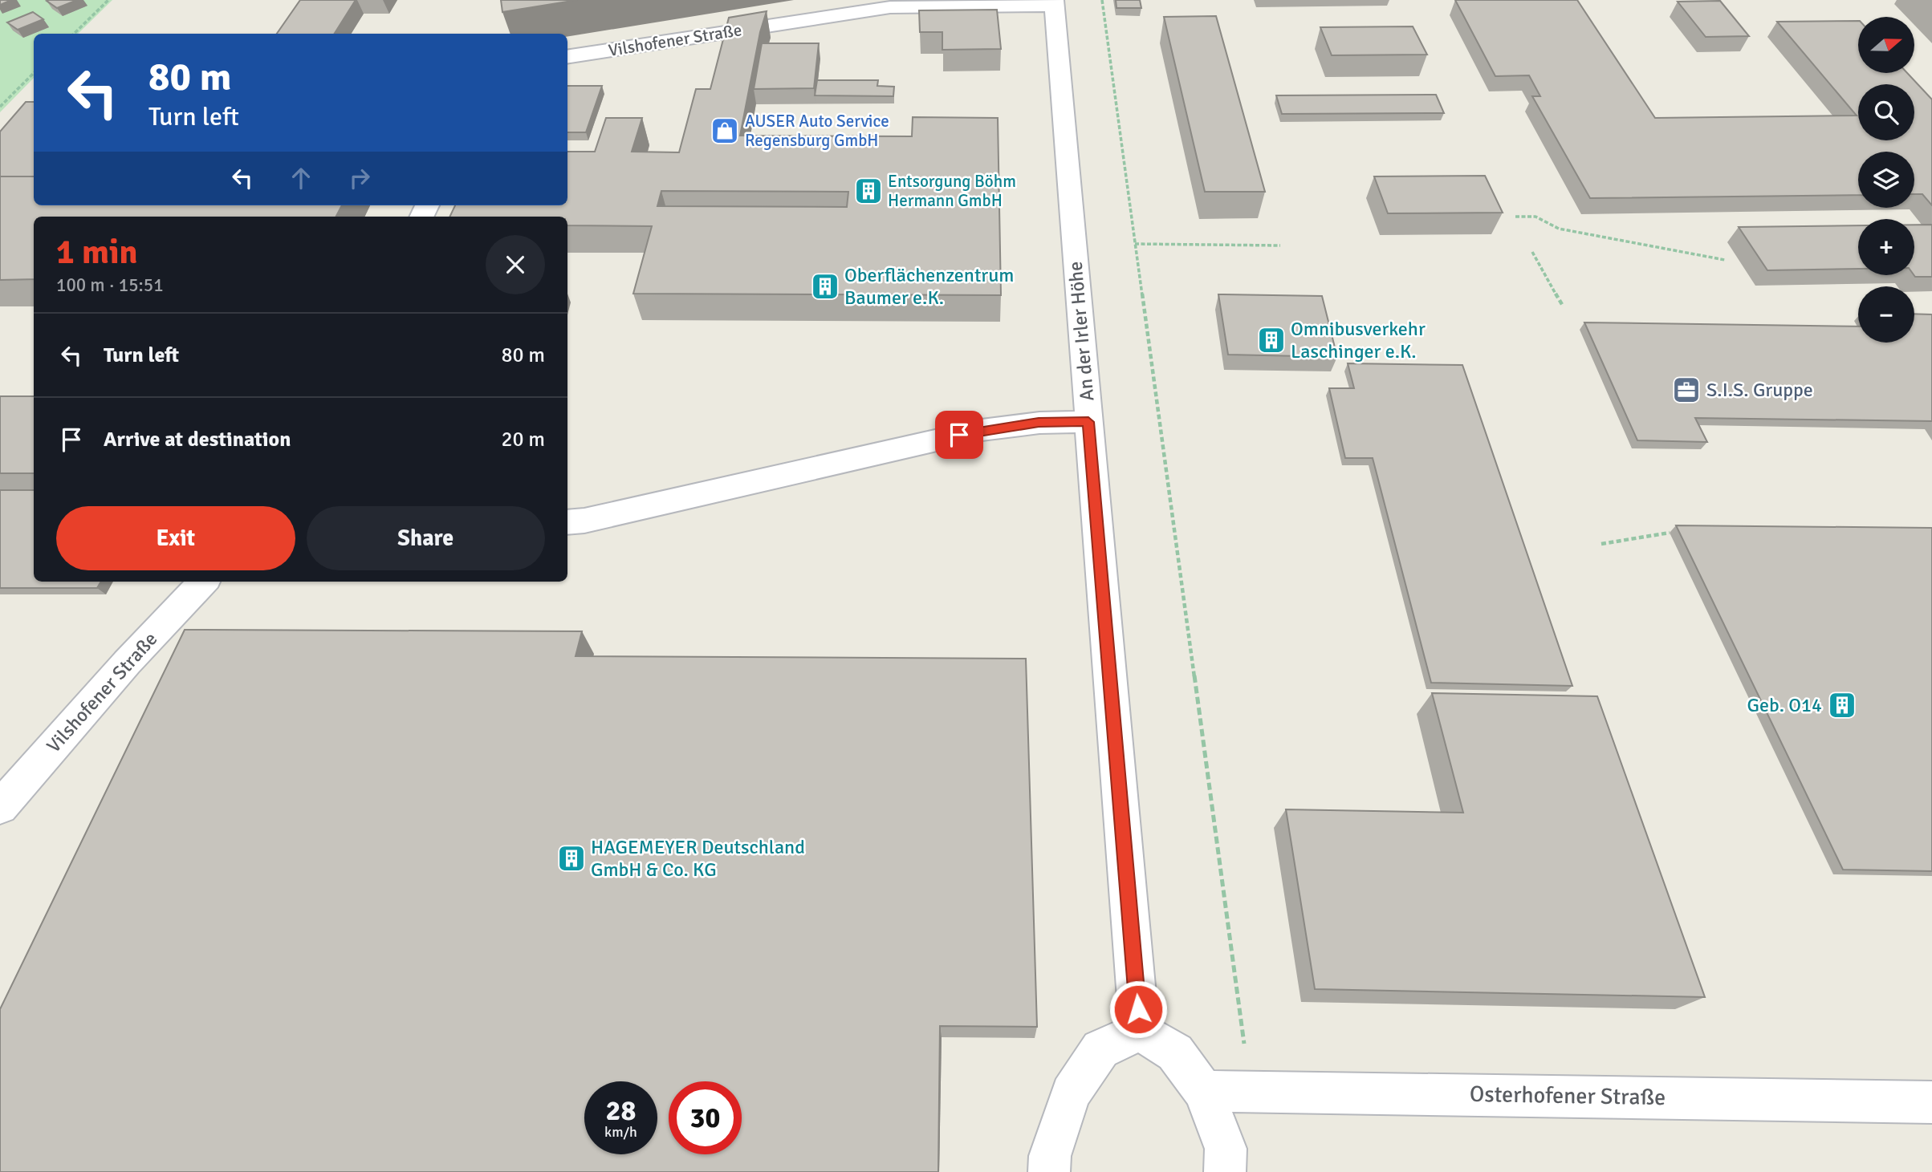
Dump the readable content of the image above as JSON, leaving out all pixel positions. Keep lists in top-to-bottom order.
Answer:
{
  "streets": {
    "street": ["Vilshofener Straße", "An der Irler Höhe", "Osterhofener Straße"]
  },
  "crossings": [
    ["Vilshofener Straße", "An der Irler Höhe"]
  ],
  "places": {
    "shop": ["AUSER Auto Service Regensburg GmbH"],
    "building": [
      "Entsorgung Böhm Hermann GmbH",
      "Oberflächenzentrum Baumer e.K.",
      "Omnibusverkehr Laschinger e.K.",
      "Geb. O14",
      "HAGEMEYER Deutschland GmbH & Co. KG"
    ],
    "office": ["S.I.S. Gruppe"]
  },
  "north": "right",
  "page": {
    "map_buttons": ["+", "−"],
    "turn": ["80 m", "Turn left"],
    "heading": ["1 min", "100 m · 15:51"],
    "list": [
      {
        "name": "Turn left",
        "value": "80 m"
      },
      {
        "name": "Arrive at destination",
        "value": "20 m"
      }
    ],
    "buttons": ["Exit", "Share"],
    "speed": "28 km/h",
    "limit": "30"
  }
}
